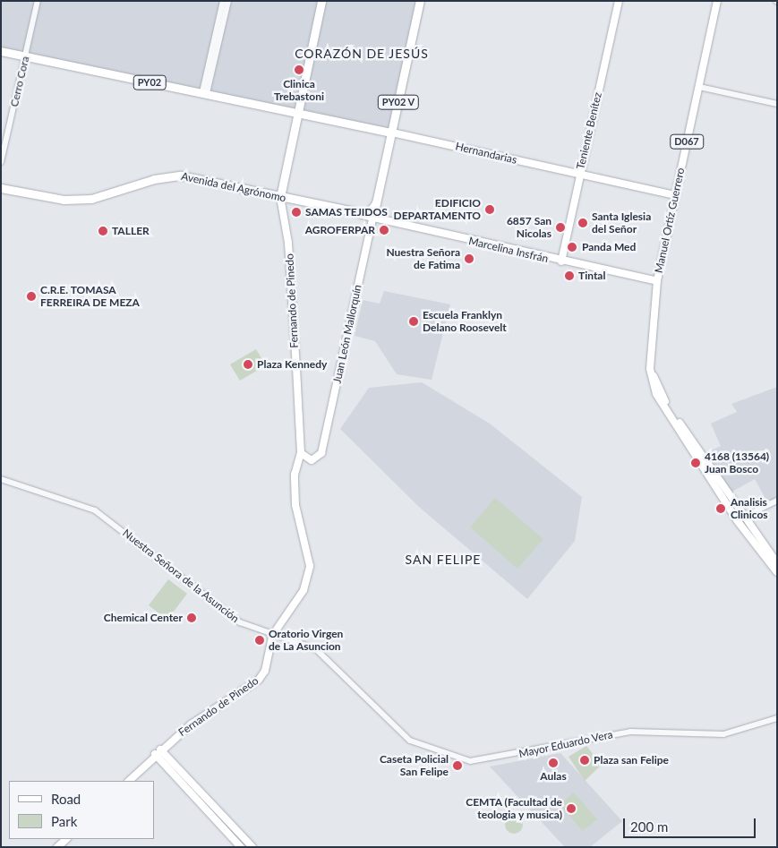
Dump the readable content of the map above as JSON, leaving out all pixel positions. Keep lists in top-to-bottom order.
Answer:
{
  "streets": {
    "highway": [
      "PY02",
      "PY02 V",
      "Hernandarias",
      "Avenida del Agrónomo"
    ],
    "main road": [
      "Teniente Benítez",
      "D067",
      "Manuel Ortíz Guerrero",
      "Marcelina Insfrán",
      "Fernando de Pinedo",
      "Juan León Mallorquín"
    ],
    "street": ["Cerro Cora", "Nuestra Señora de la Asunción", "Mayor Eduardo Vera"]
  },
  "crossings": [
    ["Cerro Cora", "PY02"],
    ["PY02", "Hernandarias"],
    ["PY02 V", "Hernandarias"],
    ["PY02 V", "Juan León Mallorquín"],
    ["Teniente Benítez", "Hernandarias"],
    ["Teniente Benítez", "Marcelina Insfrán"],
    ["D067", "Manuel Ortíz Guerrero"],
    ["D067", "Marcelina Insfrán"],
    ["Hernandarias", "Manuel Ortíz Guerrero"],
    ["Avenida del Agrónomo", "Marcelina Insfrán"],
    ["Avenida del Agrónomo", "Fernando de Pinedo"],
    ["Manuel Ortíz Guerrero", "Marcelina Insfrán"],
    ["Marcelina Insfrán", "Juan León Mallorquín"],
    ["Fernando de Pinedo", "Juan León Mallorquín"],
    ["Fernando de Pinedo", "Nuestra Señora de la Asunción"],
    ["Nuestra Señora de la Asunción", "Mayor Eduardo Vera"]
  ],
  "districts": ["CORAZÓN DE JESÚS", "SAN FELIPE"],
  "places": [
    "Clinica Trebastoni",
    "EDIFICIO DEPARTAMENTO",
    "SAMAS TEJIDOS",
    "Santa Iglesia del Señor",
    "6857 San Nicolas",
    "AGROFERPAR",
    "TALLER",
    "Panda Med",
    "Nuestra Señora de Fatima",
    "Tintal",
    "C.R.E. TOMASA FERREIRA DE MEZA",
    "Escuela Franklyn Delano Roosevelt",
    "Plaza Kennedy",
    "4168 (13564) Juan Bosco",
    "Analisis Clinicos",
    "Chemical Center",
    "Oratorio Virgen de La Asuncion",
    "Plaza san Felipe",
    "Aulas",
    "Caseta Policial San Felipe",
    "CEMTA (Facultad de teologia y musica)"
  ],
  "legend": ["Road", "Park"],
  "scale_bar": "200 m"
}
